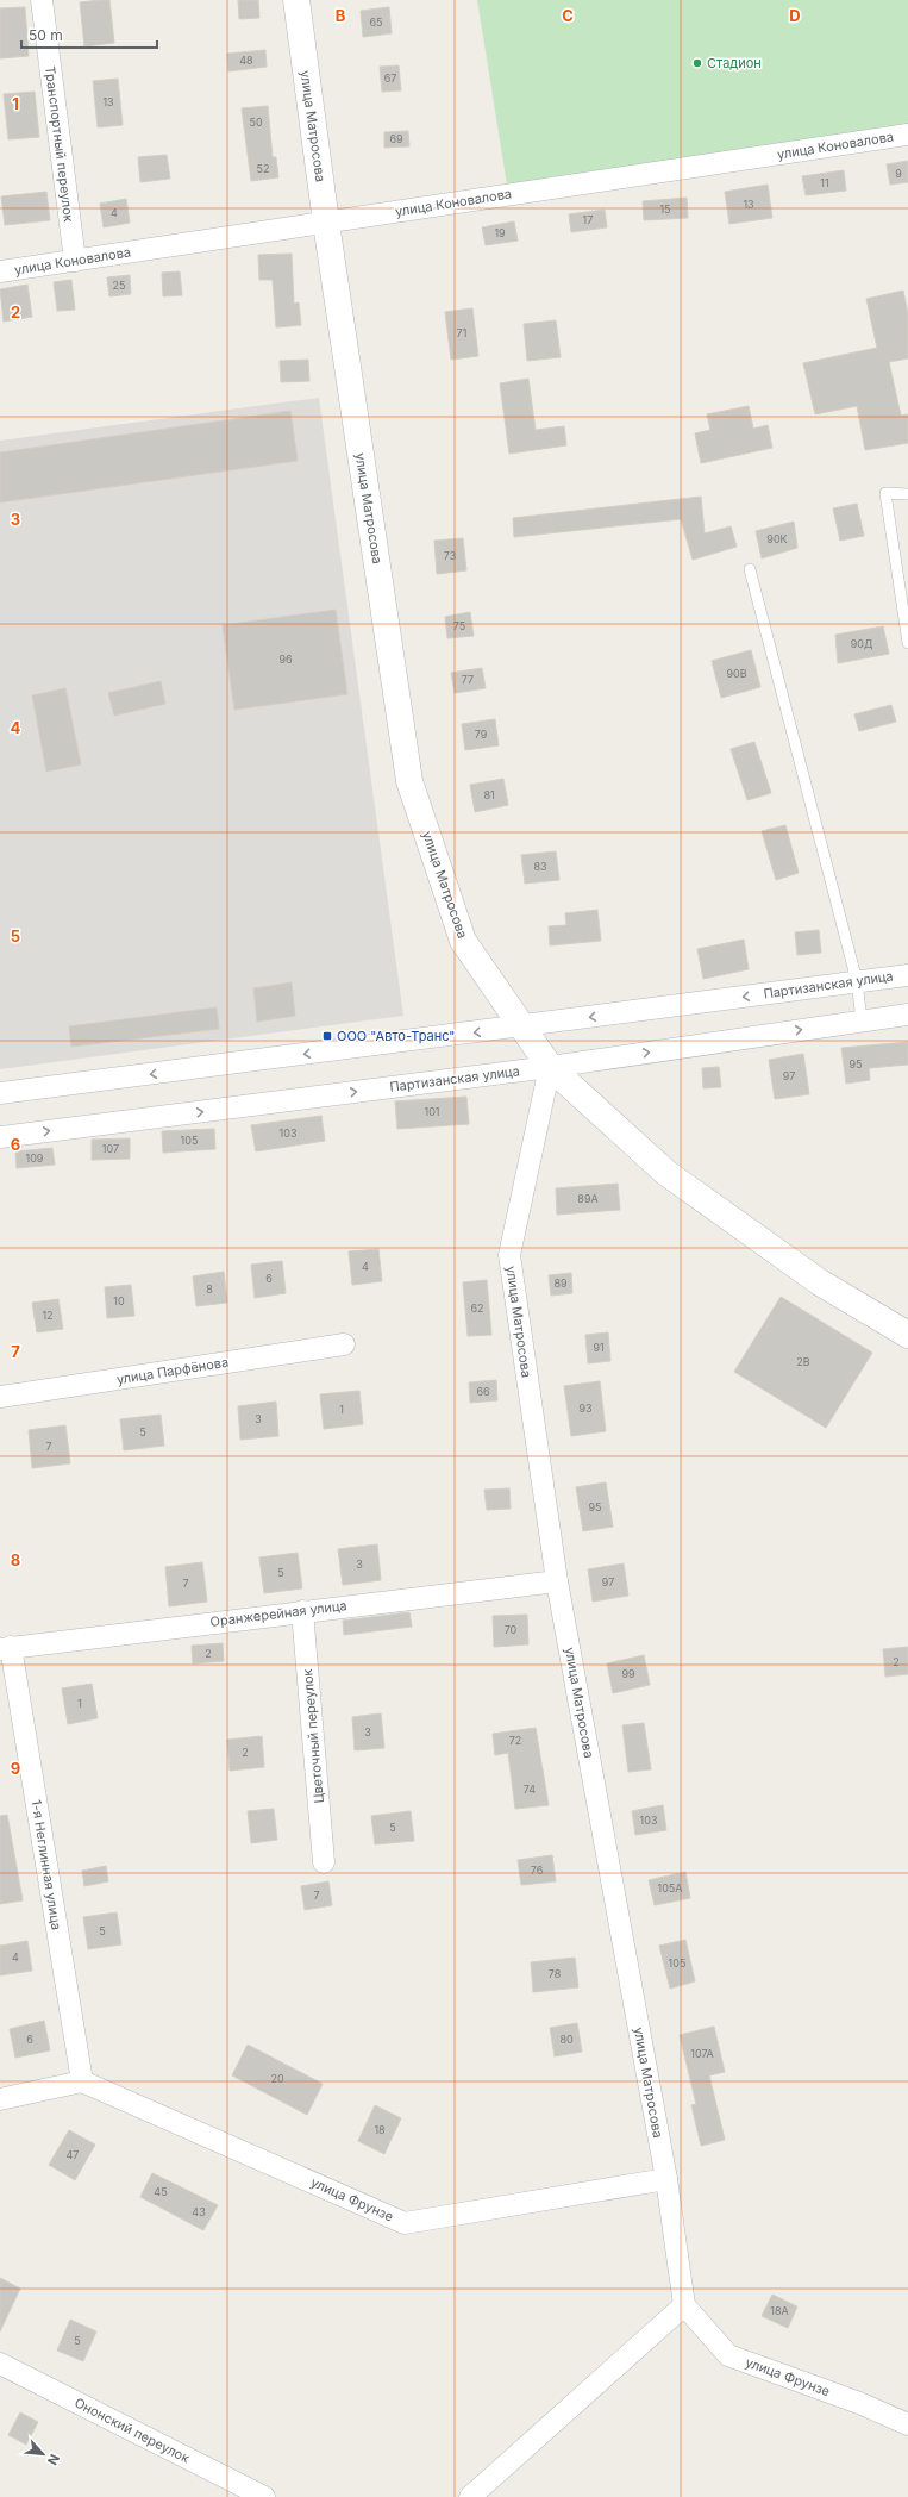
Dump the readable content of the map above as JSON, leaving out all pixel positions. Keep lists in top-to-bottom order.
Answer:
{
  "streets": {
    "main road": ["улица Матросова"],
    "street": [
      "Транспортный переулок",
      "улица Коновалова",
      "Партизанская улица",
      "улица Парфёнова",
      "Оранжерейная улица",
      "Цветочный переулок",
      "1-я Неглинная улица",
      "улица Фрунзе",
      "Ононский переулок"
    ]
  },
  "crossings": [
    ["улица Матросова", "улица Коновалова"],
    ["улица Матросова", "Партизанская улица"],
    ["улица Матросова", "Оранжерейная улица"],
    ["улица Матросова", "улица Фрунзе"],
    ["Транспортный переулок", "улица Коновалова"],
    ["Оранжерейная улица", "Цветочный переулок"],
    ["Оранжерейная улица", "1-я Неглинная улица"],
    ["1-я Неглинная улица", "улица Фрунзе"]
  ],
  "places": {
    "other": ["Стадион"],
    "transit": ["ООО \"Авто-Транс\""]
  },
  "house_numbers": [
    "65",
    "48",
    "67",
    "13",
    "50",
    "69",
    "52",
    "9",
    "11",
    "13",
    "15",
    "4",
    "17",
    "19",
    "25",
    "71",
    "90К",
    "73",
    "75",
    "90Д",
    "96",
    "90В",
    "77",
    "79",
    "81",
    "83",
    "95",
    "97",
    "101",
    "103",
    "105",
    "107",
    "109",
    "89А",
    "4",
    "6",
    "89",
    "8",
    "10",
    "62",
    "12",
    "91",
    "2В",
    "66",
    "93",
    "1",
    "3",
    "5",
    "7",
    "95",
    "3",
    "5",
    "97",
    "7",
    "70",
    "2",
    "2",
    "99",
    "1",
    "3",
    "72",
    "2",
    "74",
    "103",
    "5",
    "76",
    "105А",
    "7",
    "5",
    "4",
    "105",
    "78",
    "6",
    "80",
    "107А",
    "20",
    "18",
    "47",
    "45",
    "43",
    "18А",
    "5"
  ],
  "scale_bar": "50 m",
  "north": "bottom right",
  "grid": {
    "columns": ["B", "C", "D"],
    "rows": [
      "1",
      "2",
      "3",
      "4",
      "5",
      "6",
      "7",
      "8",
      "9"
    ]
  }
}
